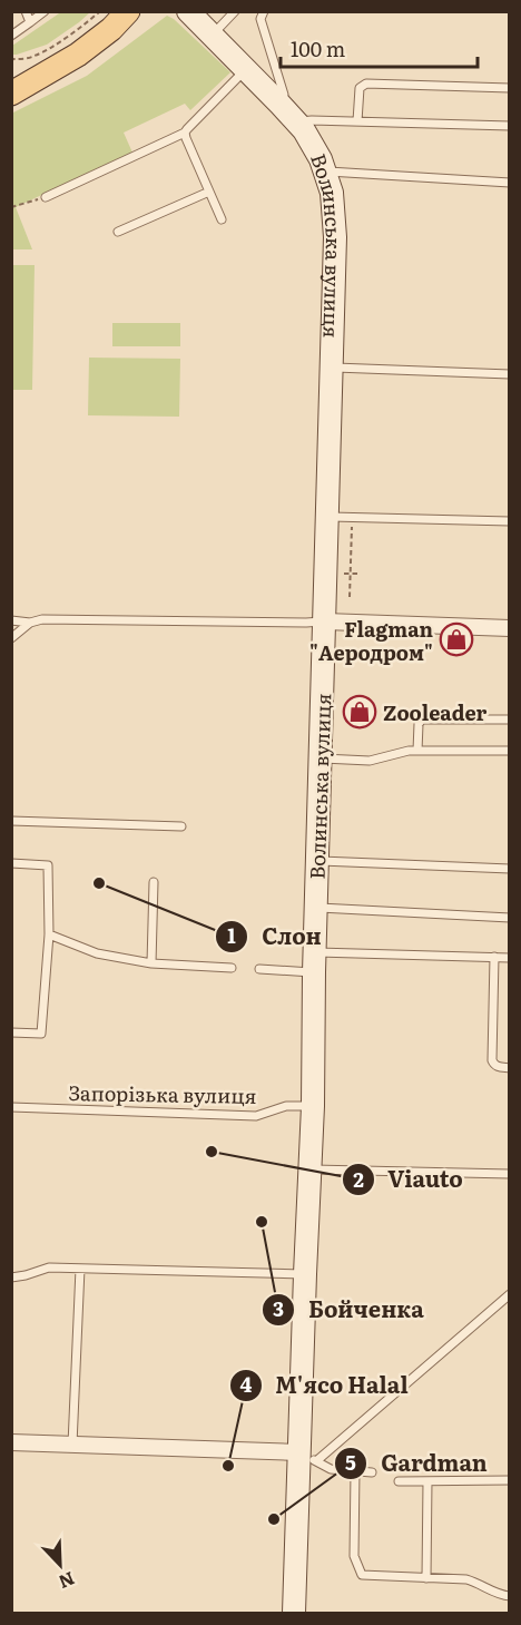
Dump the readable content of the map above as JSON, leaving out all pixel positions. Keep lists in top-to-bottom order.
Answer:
{
  "streets": {
    "street": ["Волинська вулиця"],
    "lane": ["Запорізька вулиця"]
  },
  "crossings": [
    ["Волинська вулиця", "Запорізька вулиця"]
  ],
  "places": {
    "shop": ["Flagman \"Аеродром\"", "Zooleader"],
    "other": [
      "Слон",
      "Viauto",
      "Бойченка",
      "М'ясо Halal",
      "Gardman"
    ]
  },
  "scale_bar": "100 m",
  "north": "bottom right"
}
